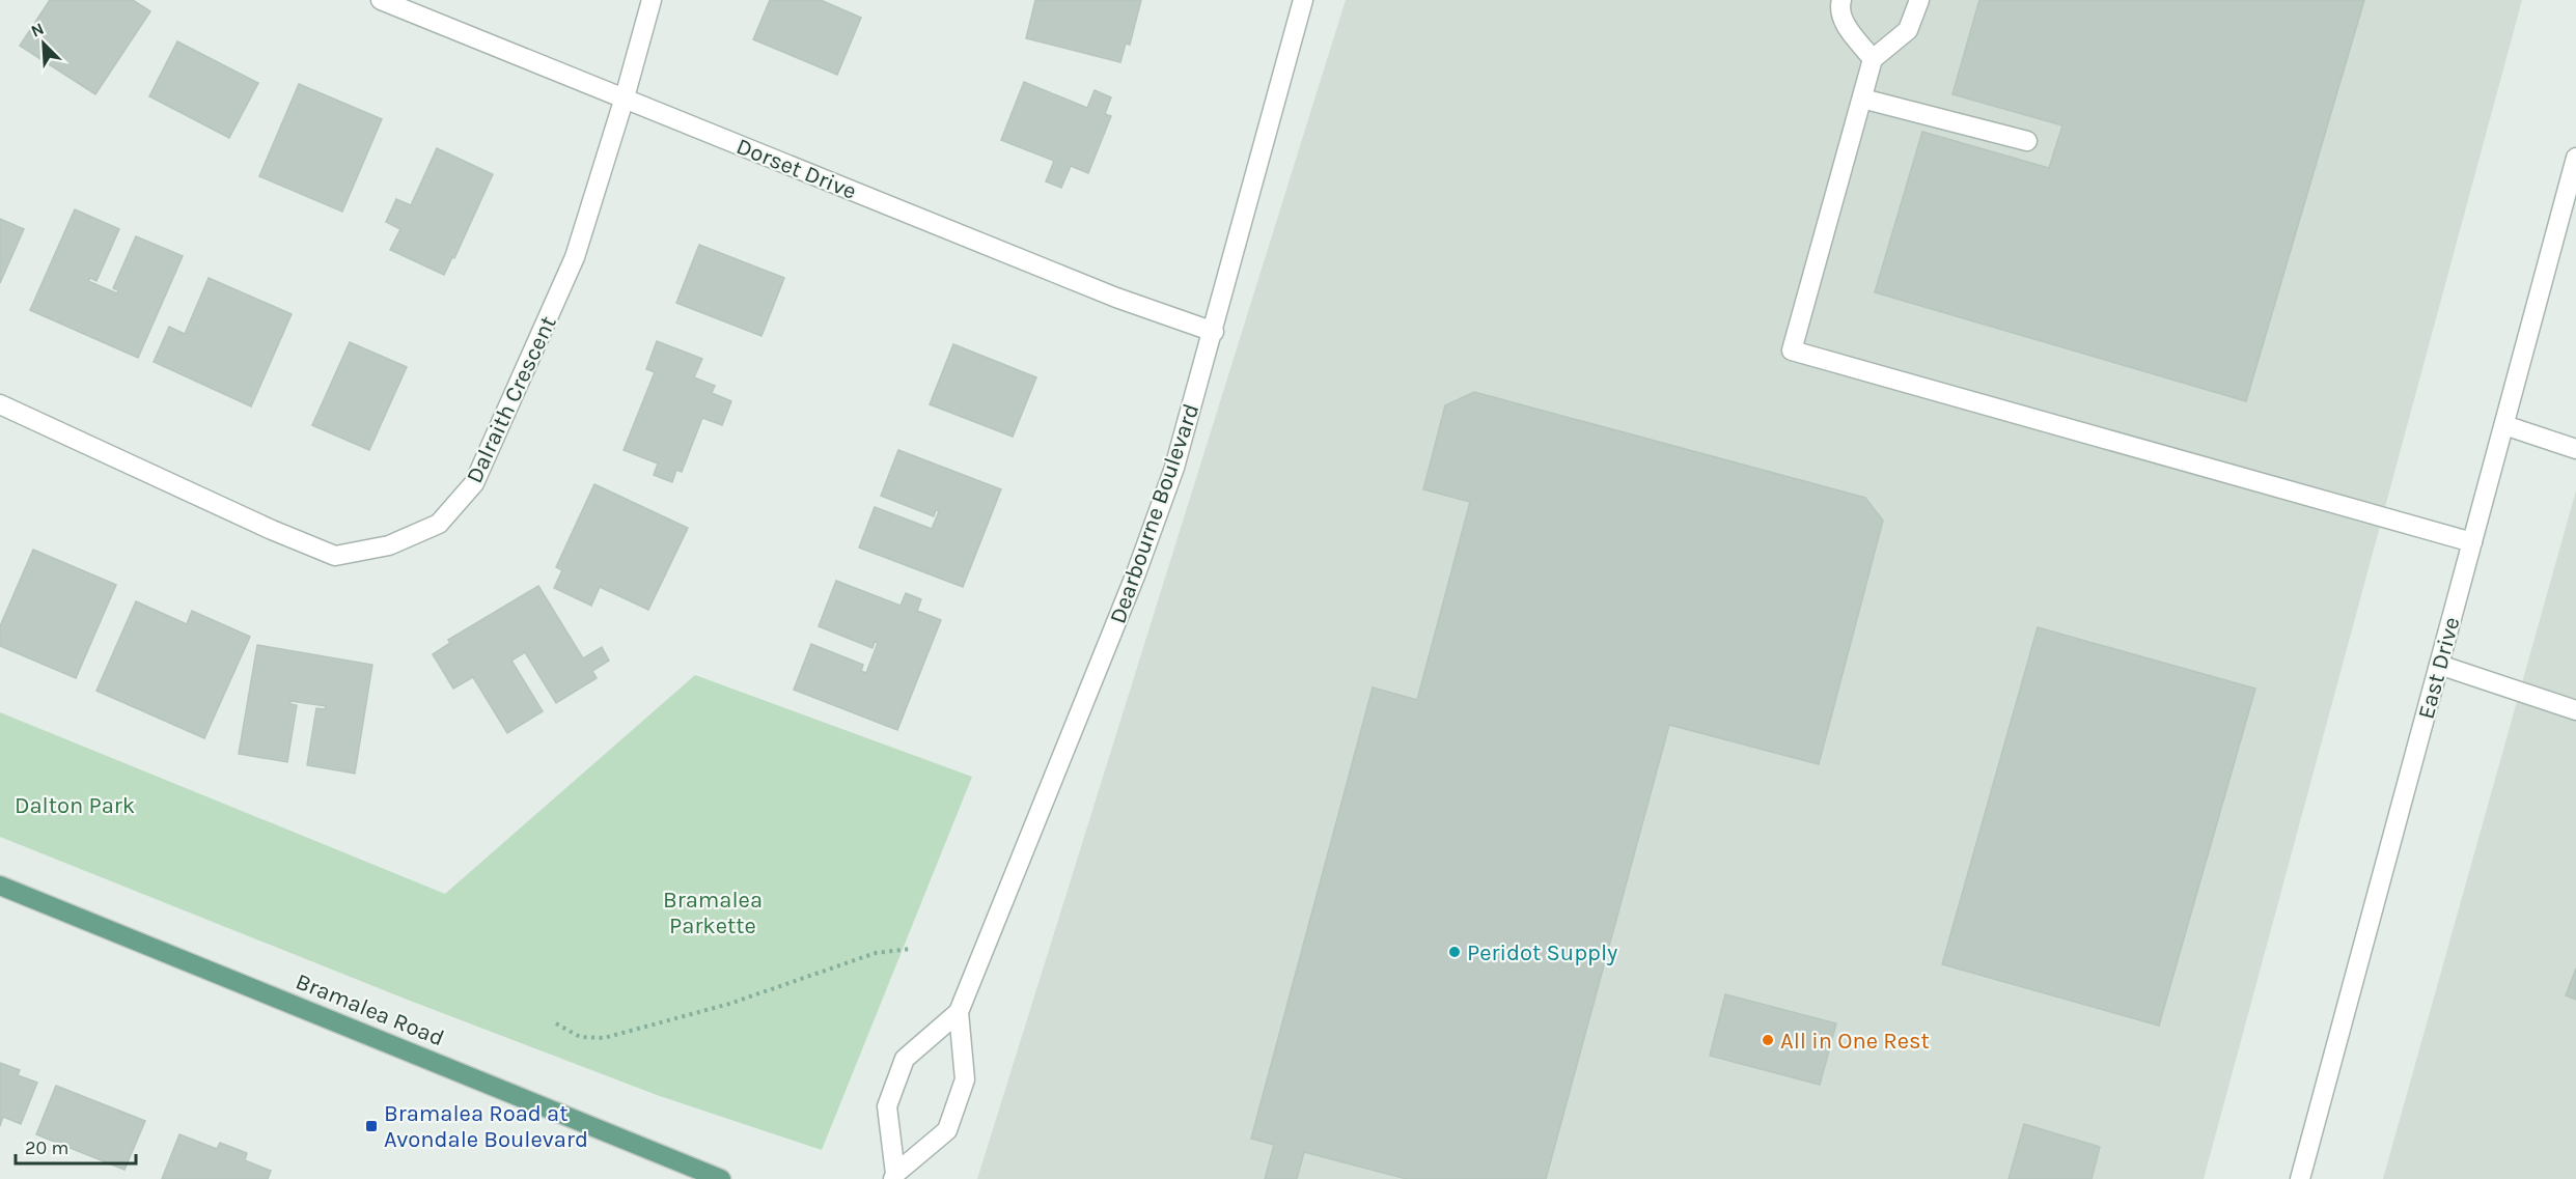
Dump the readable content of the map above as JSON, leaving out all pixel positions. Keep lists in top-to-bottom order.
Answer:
{
  "streets": {
    "main road": ["Bramalea Road"],
    "street": [
      "Dorset Drive",
      "Dalraith Crescent",
      "Dearbourne Boulevard",
      "East Drive"
    ]
  },
  "crossings": [
    ["Dorset Drive", "Dalraith Crescent"],
    ["Dorset Drive", "Dearbourne Boulevard"]
  ],
  "parks": ["Dalton Park", "Bramalea Parkette"],
  "places": {
    "other": ["Peridot Supply", "All in One Rest"],
    "transit": ["Bramalea Road at Avondale Boulevard"]
  },
  "scale_bar": "20 m",
  "north": "top left"
}
